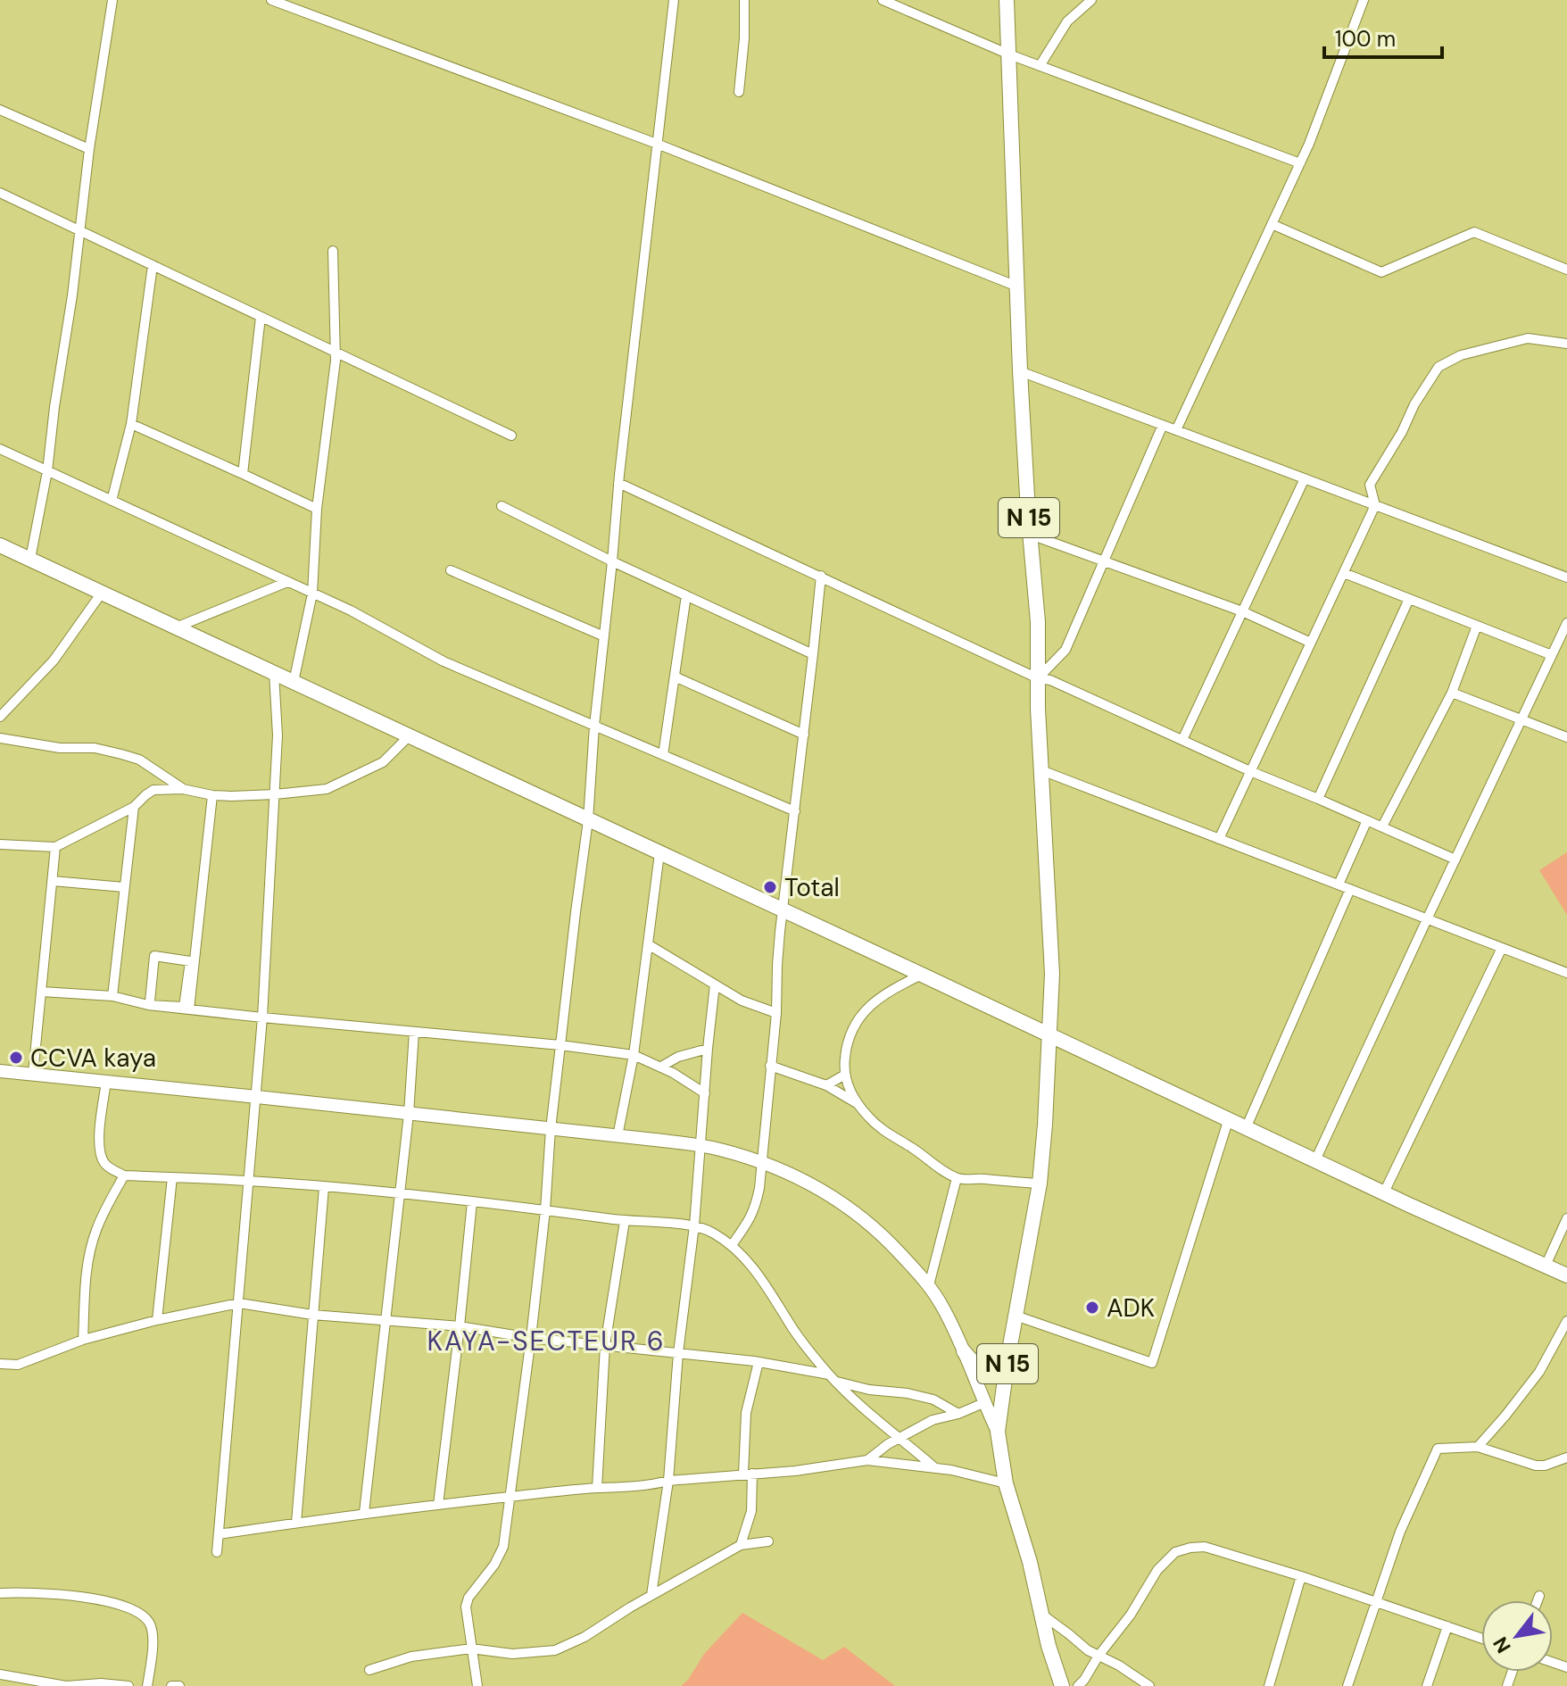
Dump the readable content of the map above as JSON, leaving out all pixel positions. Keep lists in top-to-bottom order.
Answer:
{
  "streets": {
    "main road": ["N 15"]
  },
  "districts": ["KAYA-SECTEUR 6"],
  "places": ["Total", "CCVA kaya", "ADK"],
  "scale_bar": "100 m",
  "north": "bottom left"
}
